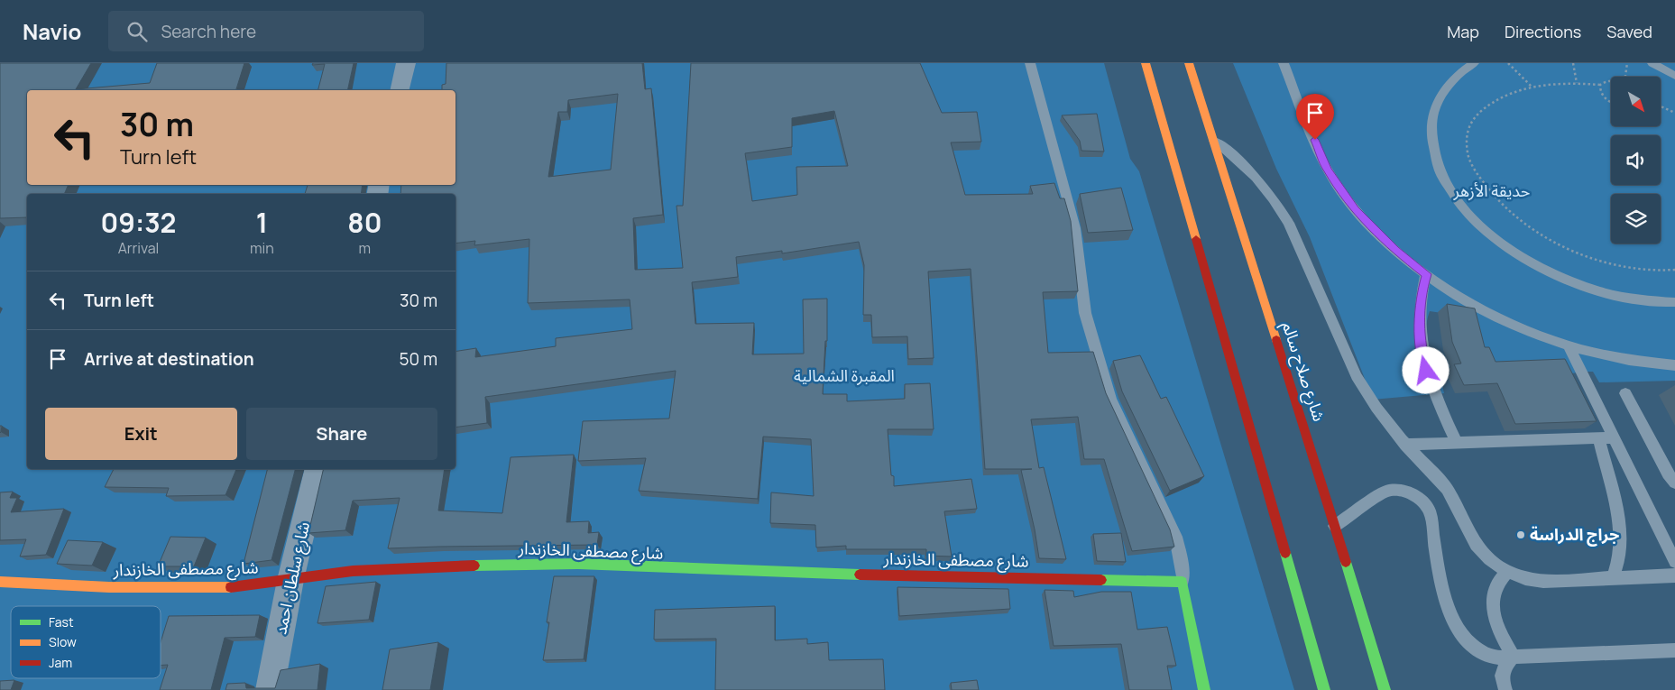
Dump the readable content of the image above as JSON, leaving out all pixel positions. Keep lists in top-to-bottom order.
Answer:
{
  "streets": {
    "main road": ["شارع صلاح سالم", "شارع مصطفى الخازندار"],
    "street": ["شارع سلطان احمد"]
  },
  "crossings": [
    ["شارع مصطفى الخازندار", "شارع سلطان احمد"]
  ],
  "parks": ["حديقة الأزهر", "المقبرة الشمالية"],
  "places": ["جراج الدراسة"],
  "legend": ["Fast", "Slow", "Jam"],
  "north": "bottom right",
  "page": {
    "header": "Navio",
    "search": "Search here",
    "nav": ["Map", "Directions", "Saved"],
    "turn": ["30 m", "Turn left"],
    "eta": [
      "09:32",
      "Arrival",
      "1",
      "min",
      "80",
      "m"
    ],
    "list": [
      {
        "name": "Turn left",
        "value": "30 m"
      },
      {
        "name": "Arrive at destination",
        "value": "50 m"
      }
    ],
    "buttons": ["Exit", "Share"]
  }
}
